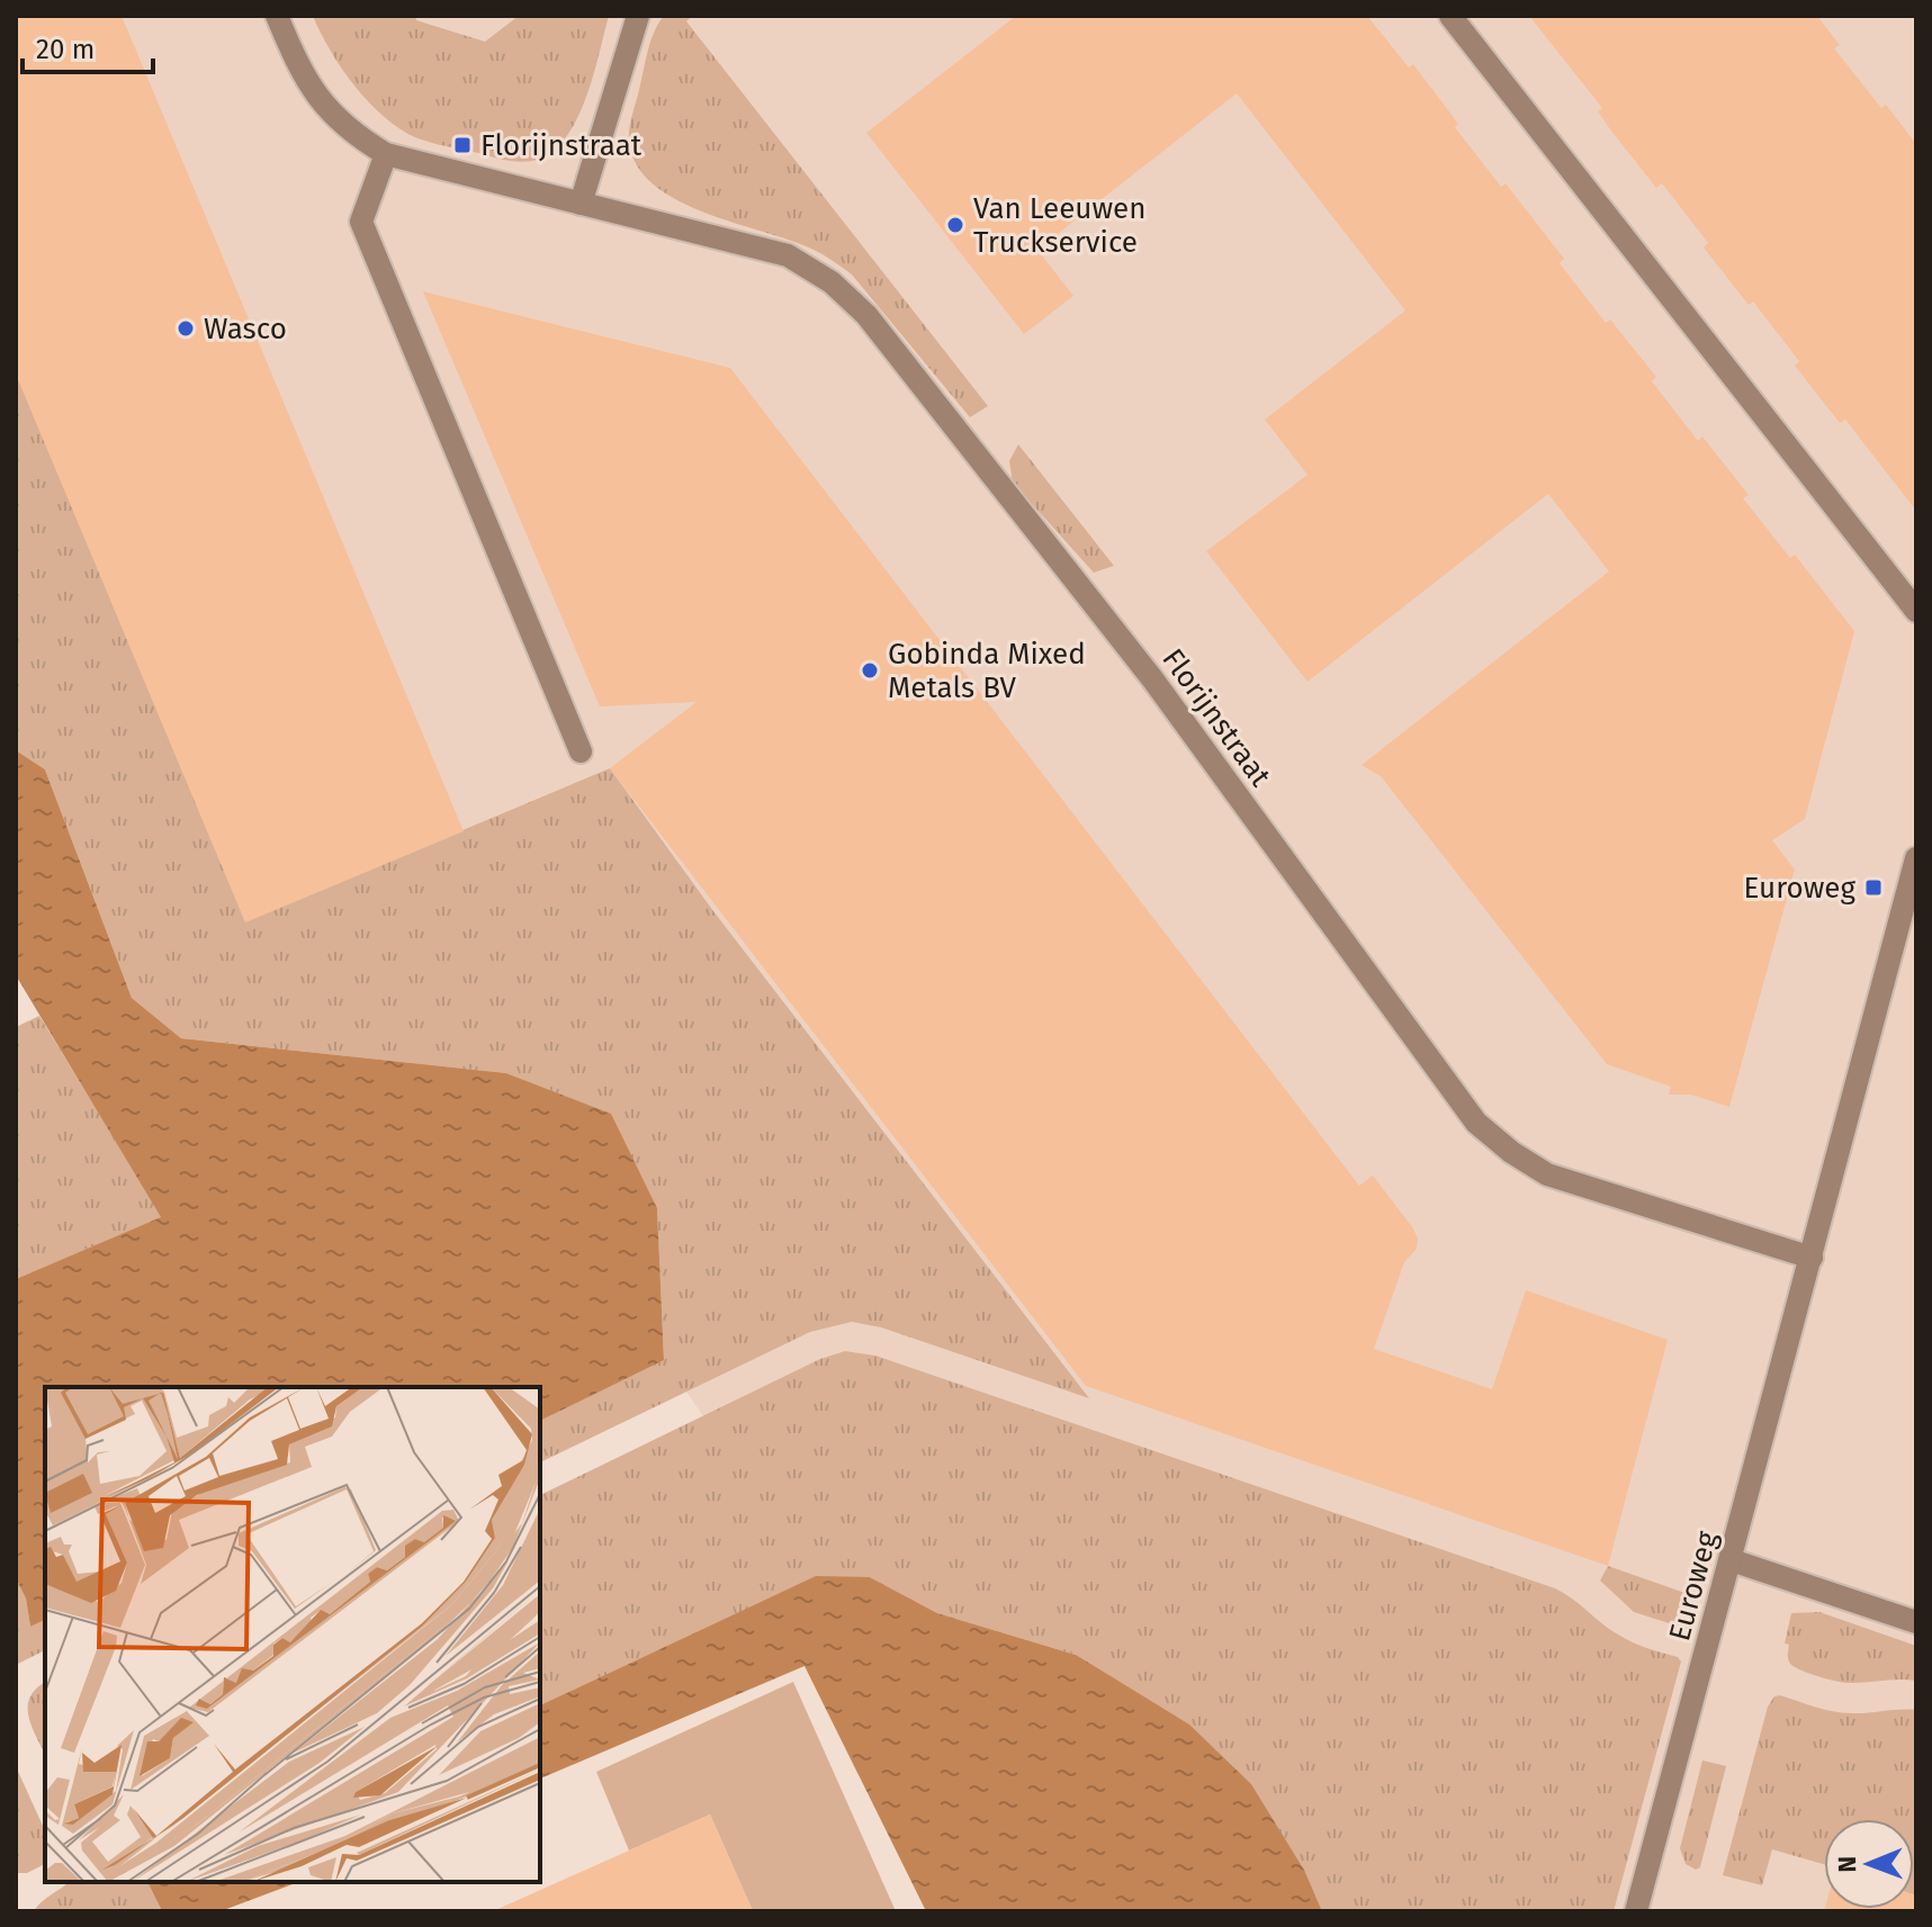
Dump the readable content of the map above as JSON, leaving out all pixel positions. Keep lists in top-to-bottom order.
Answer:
{
  "streets": {
    "street": ["Florijnstraat", "Euroweg"]
  },
  "crossings": [
    ["Florijnstraat", "Euroweg"]
  ],
  "places": {
    "transit": ["Florijnstraat", "Euroweg"],
    "other": ["Van Leeuwen Truckservice", "Wasco", "Gobinda Mixed Metals BV"]
  },
  "scale_bar": "20 m",
  "north": "left"
}
